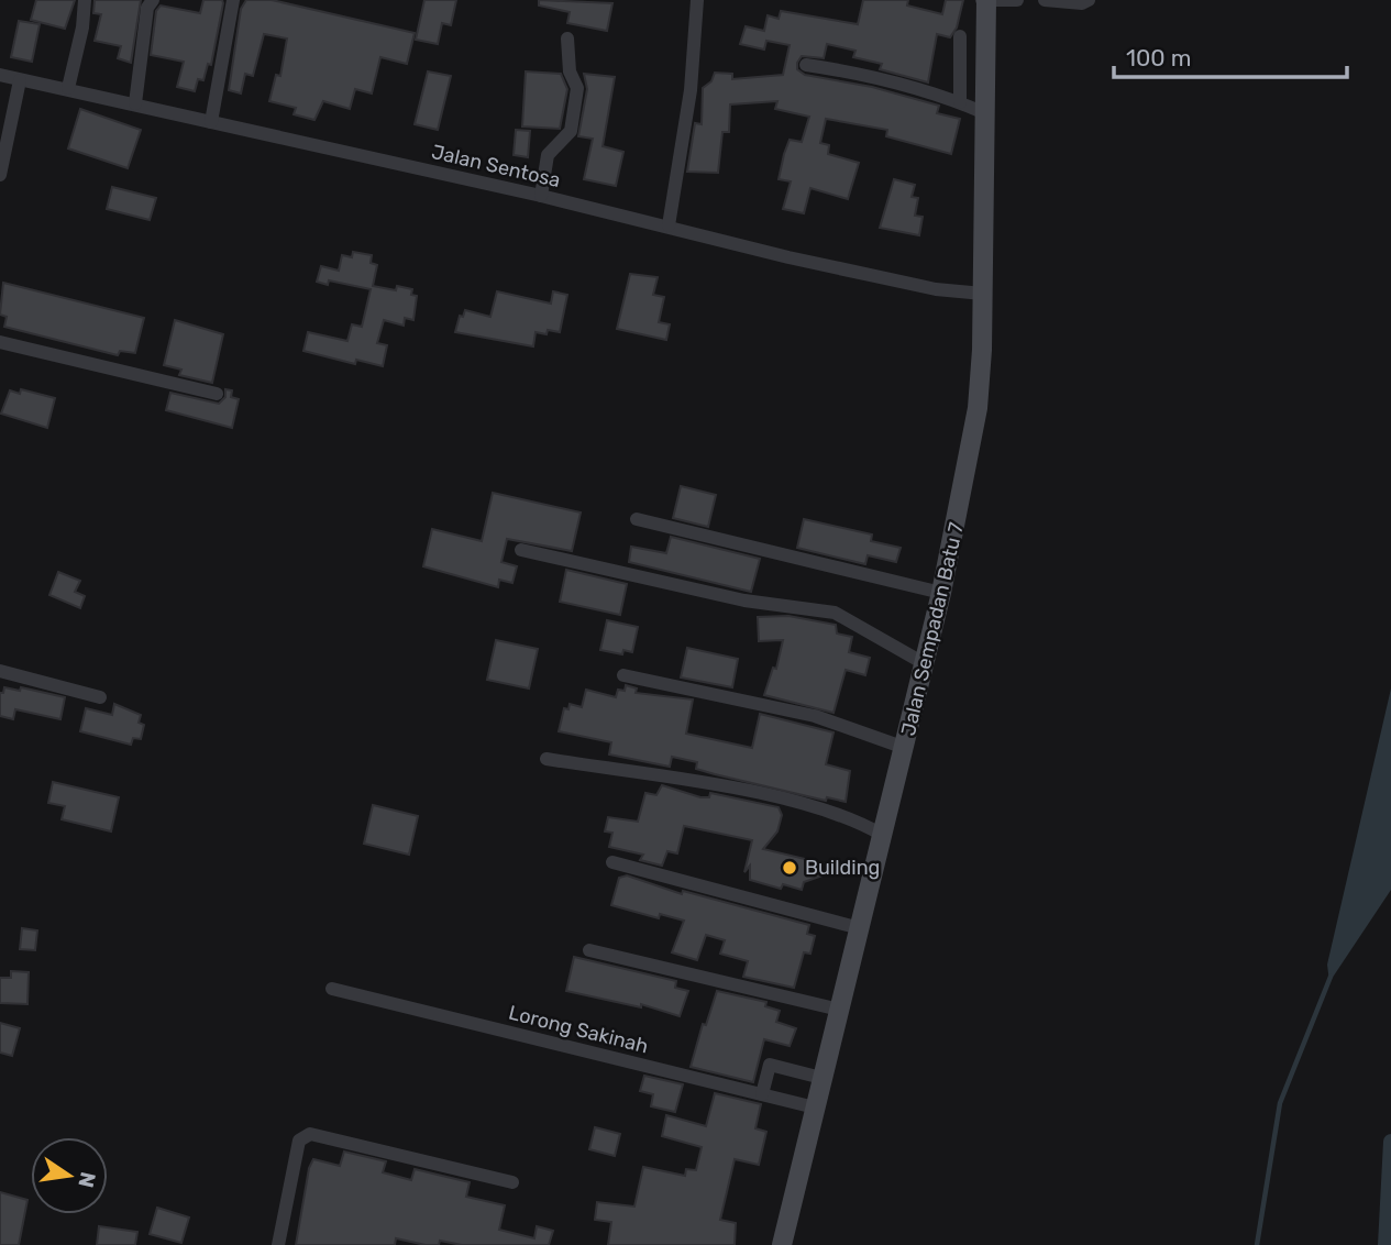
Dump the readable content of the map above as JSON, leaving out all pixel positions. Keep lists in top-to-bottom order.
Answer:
{
  "streets": {
    "street": ["Jalan Sentosa", "Jalan Sempadan Batu 7", "Lorong Sakinah"]
  },
  "crossings": [
    ["Jalan Sentosa", "Jalan Sempadan Batu 7"],
    ["Jalan Sempadan Batu 7", "Lorong Sakinah"]
  ],
  "places": ["Building"],
  "scale_bar": "100 m",
  "north": "right"
}
